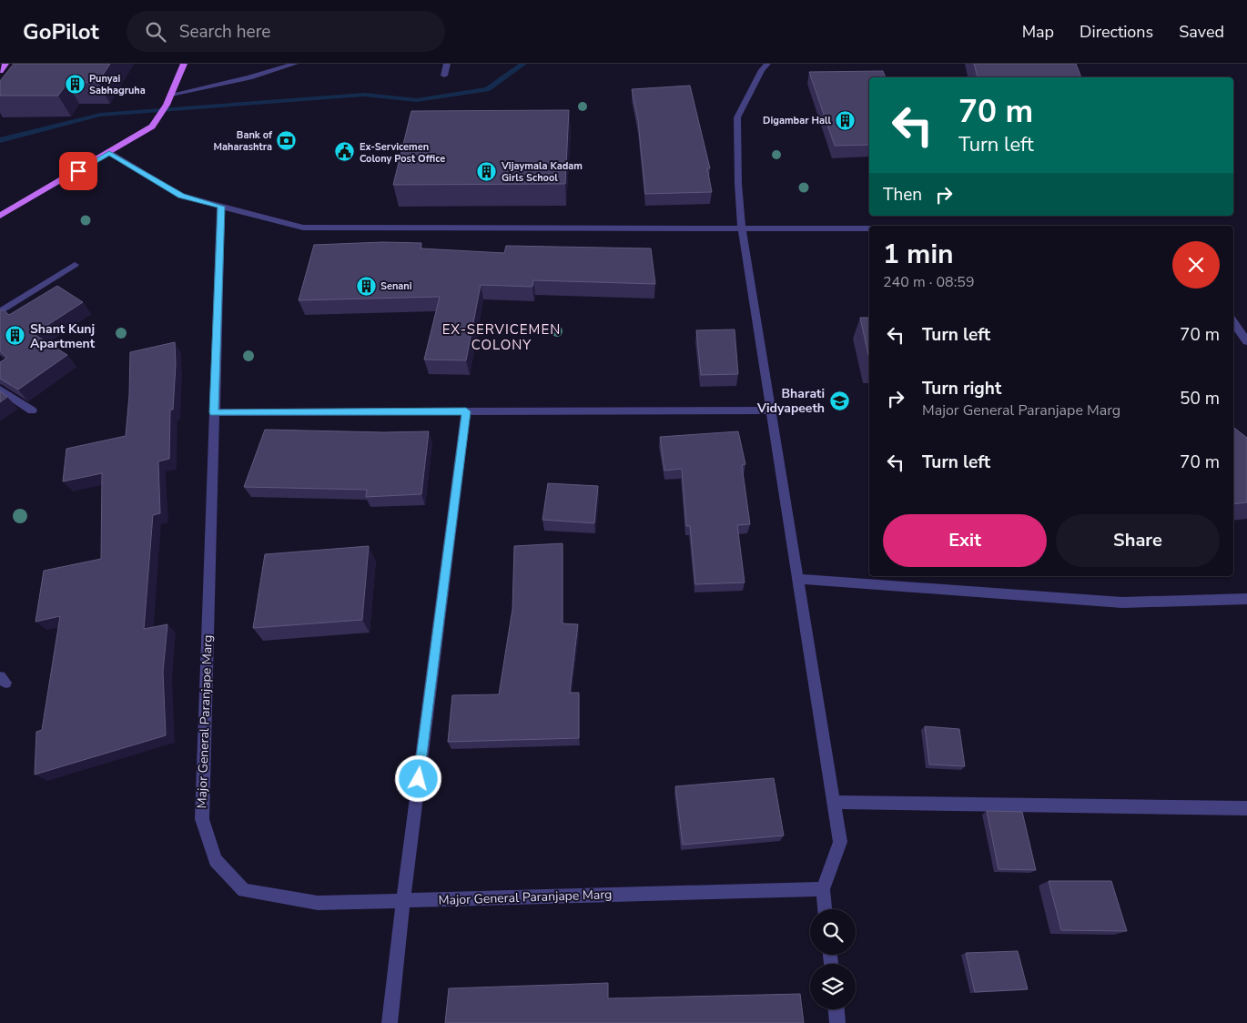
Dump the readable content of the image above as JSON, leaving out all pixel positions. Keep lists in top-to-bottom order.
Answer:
{
  "streets": {
    "street": ["Major General Paranjape Marg"]
  },
  "districts": ["EX-SERVICEMEN COLONY"],
  "places": {
    "building": [
      "Punyai Sabhagruha",
      "Digambar Hall",
      "Vijaymala Kadam Girls School",
      "Senani",
      "Shant Kunj Apartment"
    ],
    "bank": ["Bank of Maharashtra"],
    "public building": ["Ex-Servicemen Colony Post Office"],
    "school or university": ["Bharati Vidyapeeth"]
  },
  "page": {
    "header": "GoPilot",
    "search": "Search here",
    "nav": ["Map", "Directions", "Saved"],
    "turn": ["70 m", "Turn left"],
    "then": "Then",
    "heading": ["1 min", "240 m · 08:59"],
    "list": [
      {
        "name": "Turn left",
        "value": "70 m"
      },
      {
        "name": "Turn right",
        "note": "Major General Paranjape Marg",
        "value": "50 m"
      },
      {
        "name": "Turn left",
        "value": "70 m"
      }
    ],
    "buttons": ["Exit", "Share"]
  }
}
